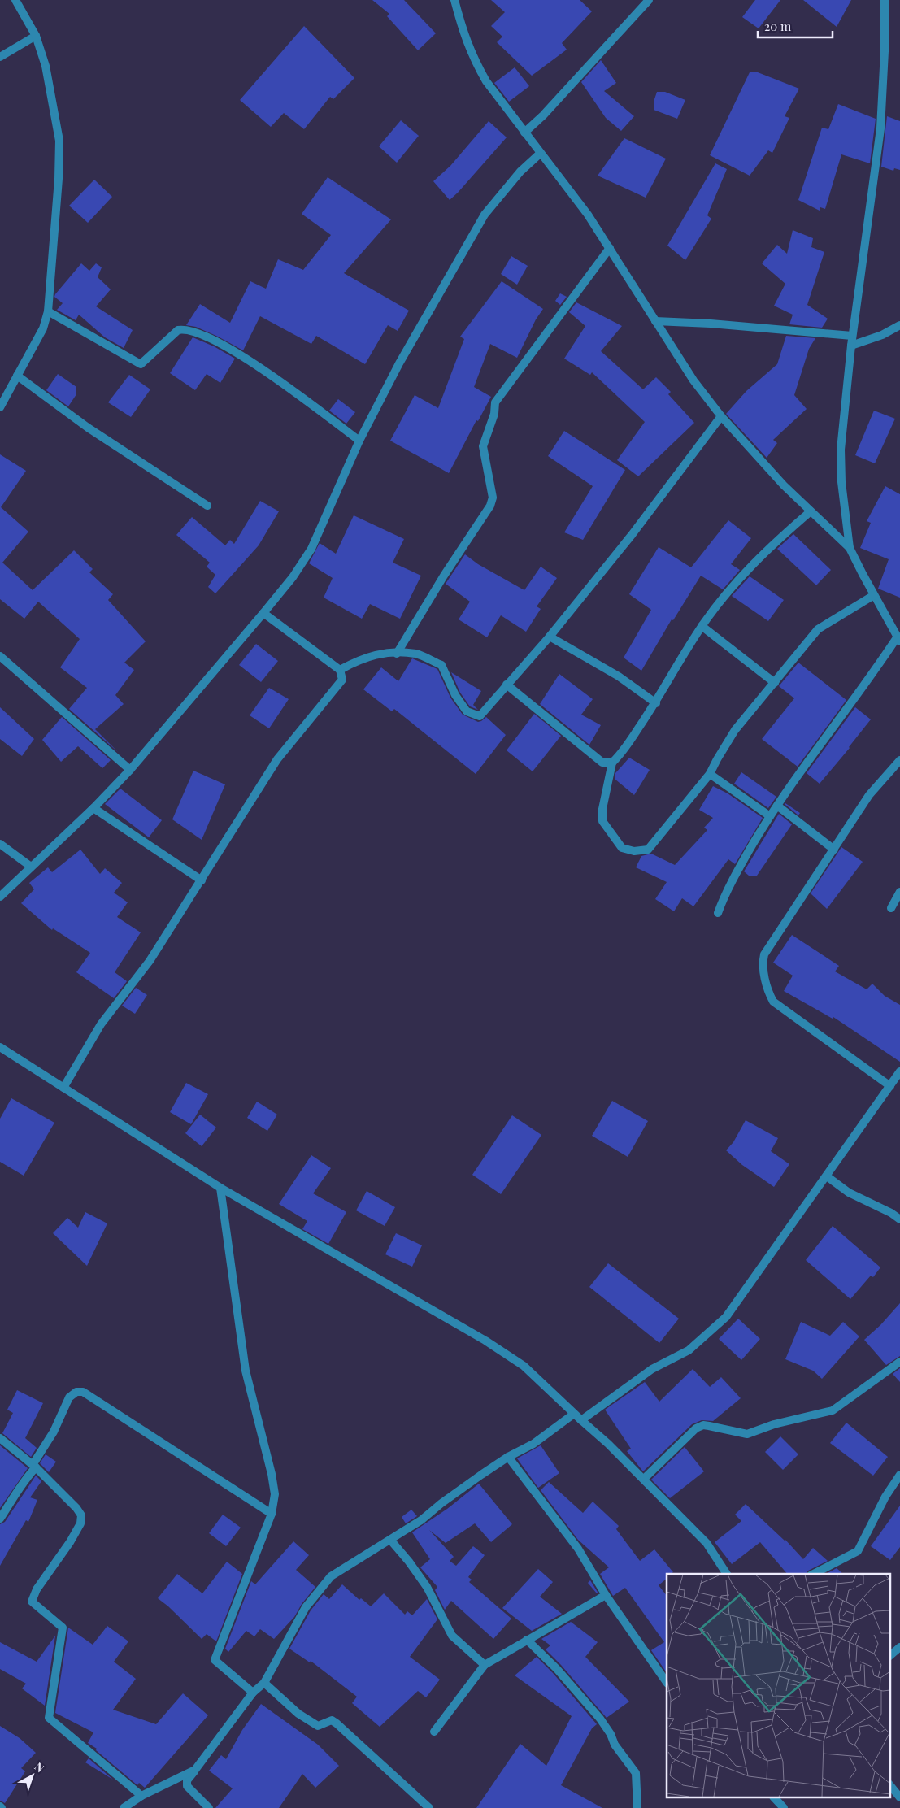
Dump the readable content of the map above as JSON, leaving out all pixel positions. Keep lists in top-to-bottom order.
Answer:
{
  "scale_bar": "20 m",
  "north": "top right"
}
